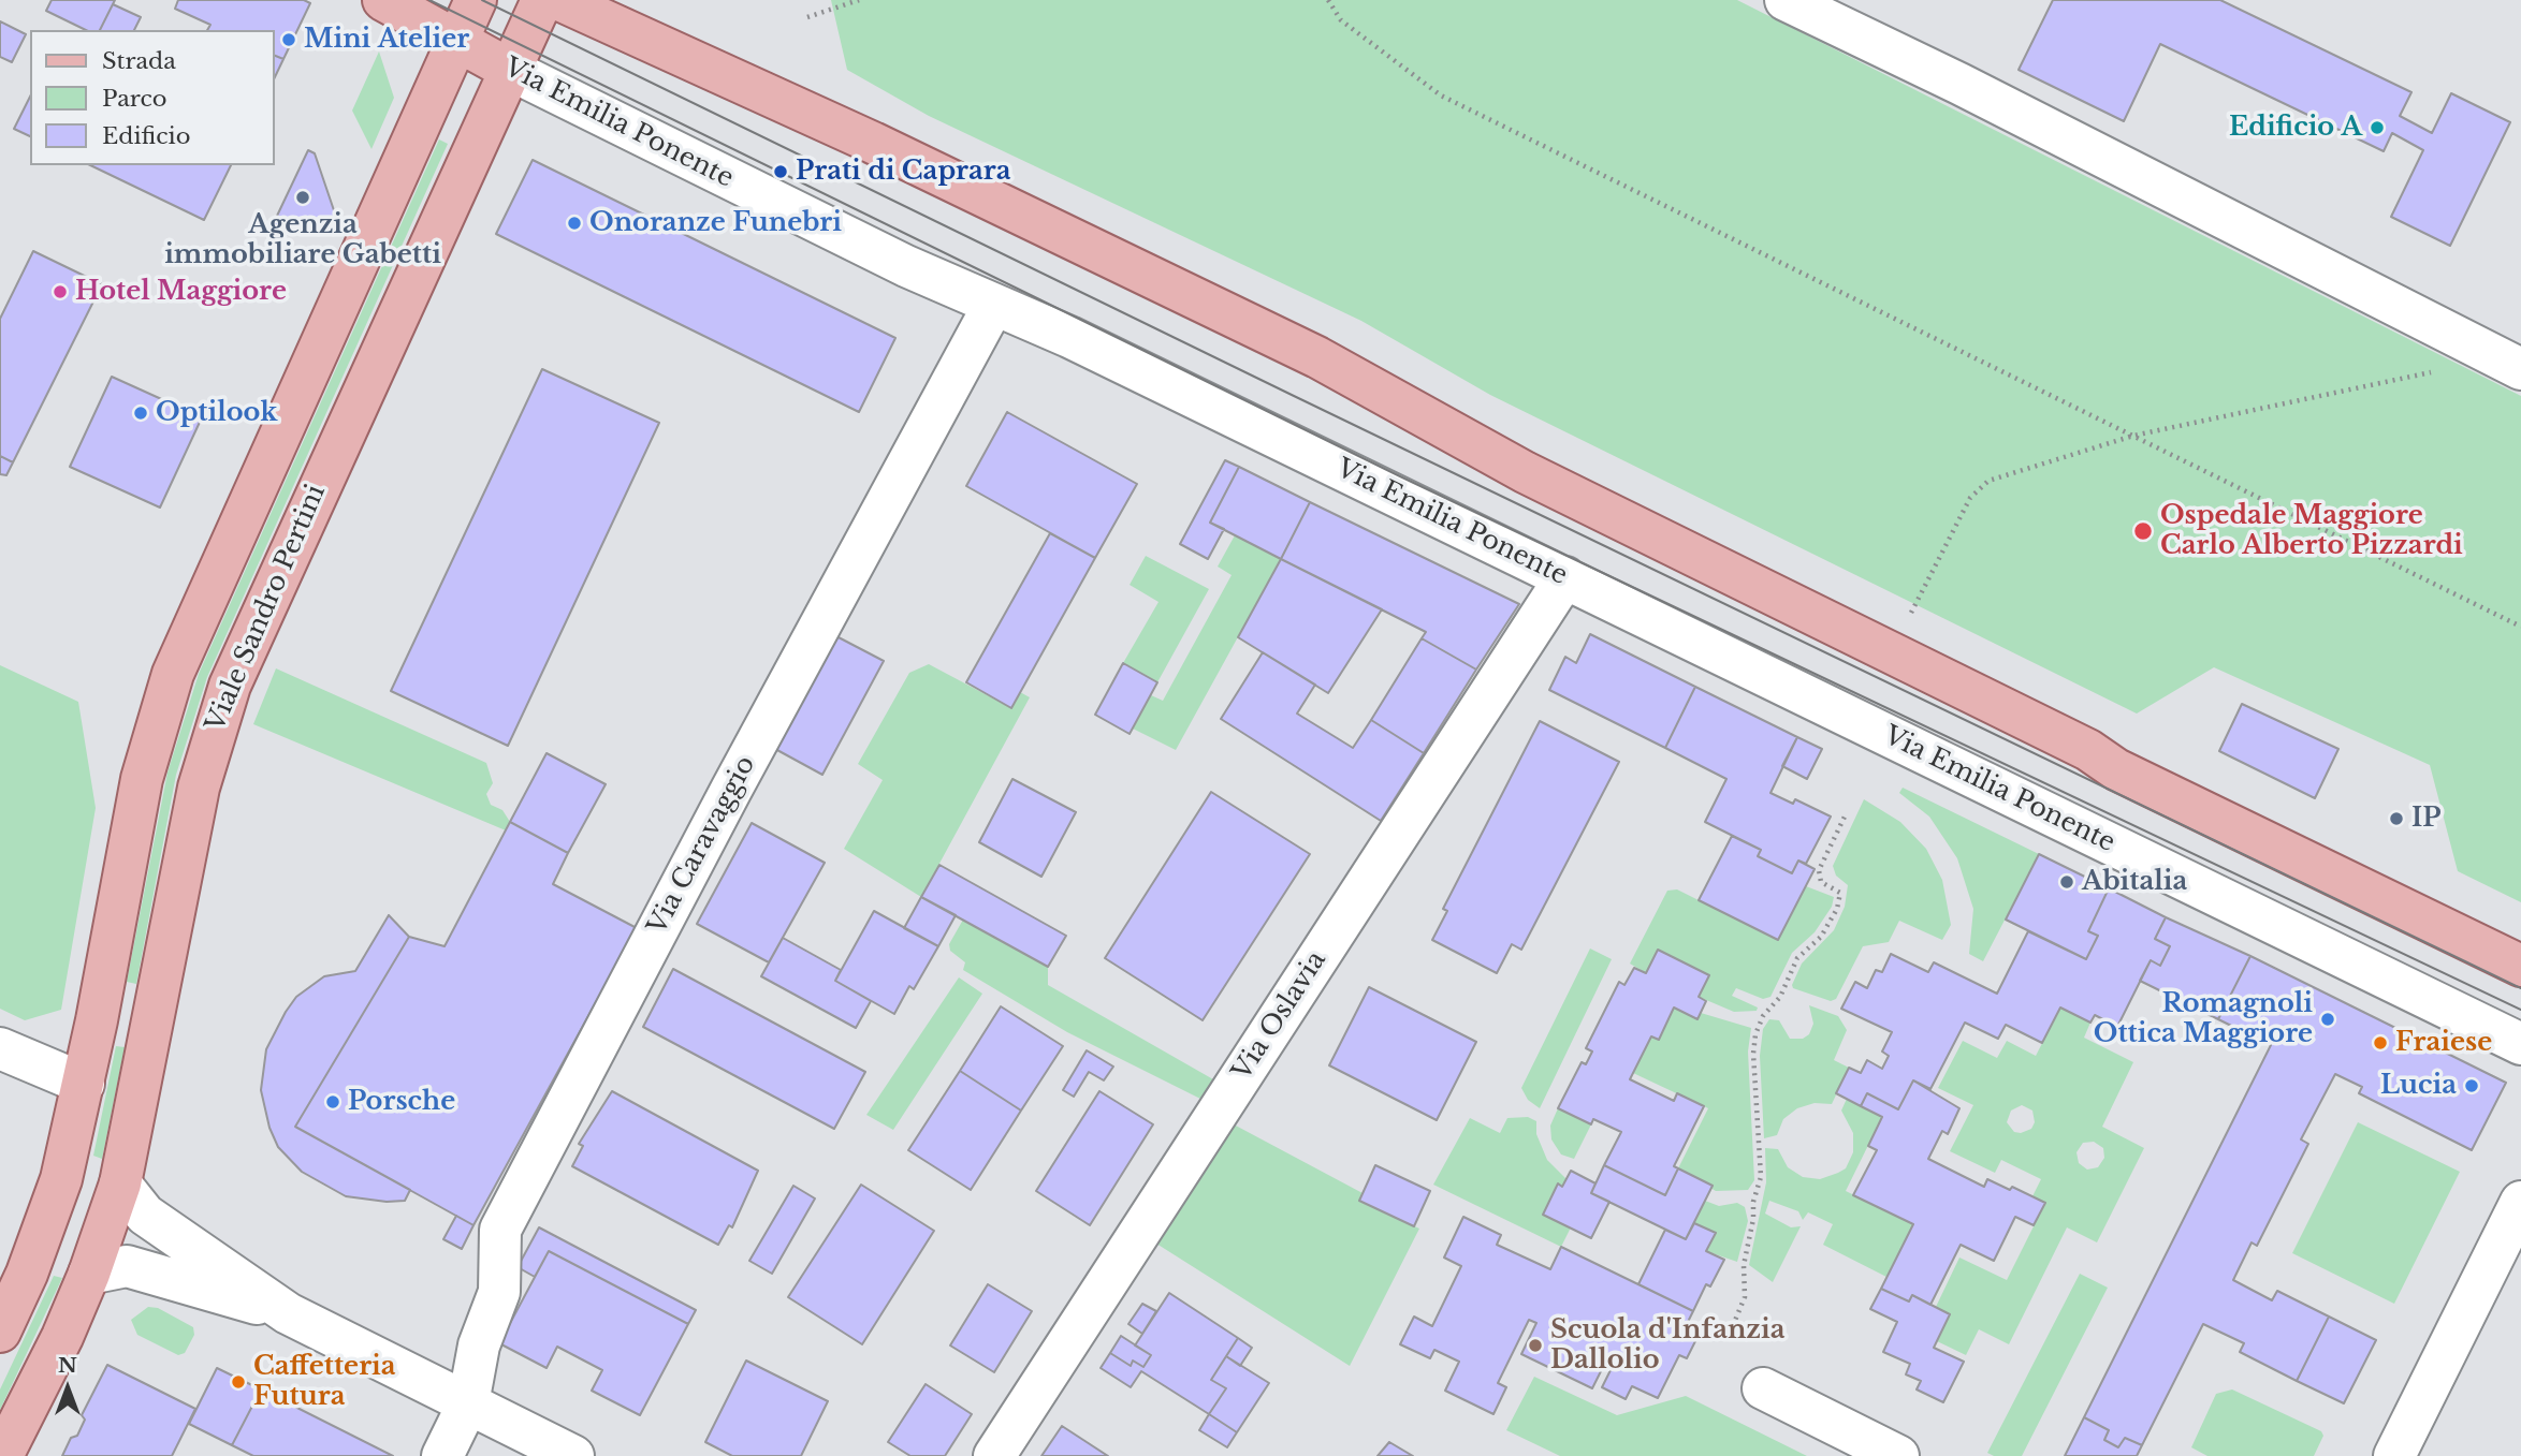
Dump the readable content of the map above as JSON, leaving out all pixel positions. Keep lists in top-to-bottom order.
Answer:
{
  "streets": {
    "main road": ["Via Emilia Ponente", "Viale Sandro Pertini"],
    "street": ["Via Caravaggio", "Via Oslavia"]
  },
  "crossings": [
    ["Via Emilia Ponente", "Viale Sandro Pertini"],
    ["Via Emilia Ponente", "Via Caravaggio"],
    ["Via Emilia Ponente", "Via Oslavia"]
  ],
  "places": [
    "Mini Atelier",
    "Edificio A",
    "Prati di Caprara",
    "Agenzia immobiliare Gabetti",
    "Onoranze Funebri",
    "Hotel Maggiore",
    "Optilook",
    "Ospedale Maggiore Carlo Alberto Pizzardi",
    "IP",
    "Abitalia",
    "Romagnoli Ottica Maggiore",
    "Fraiese",
    "Lucia",
    "Porsche",
    "Scuola d'Infanzia Dallolio",
    "Caffetteria Futura"
  ],
  "legend": ["Strada", "Parco", "Edificio"],
  "north": "top"
}
